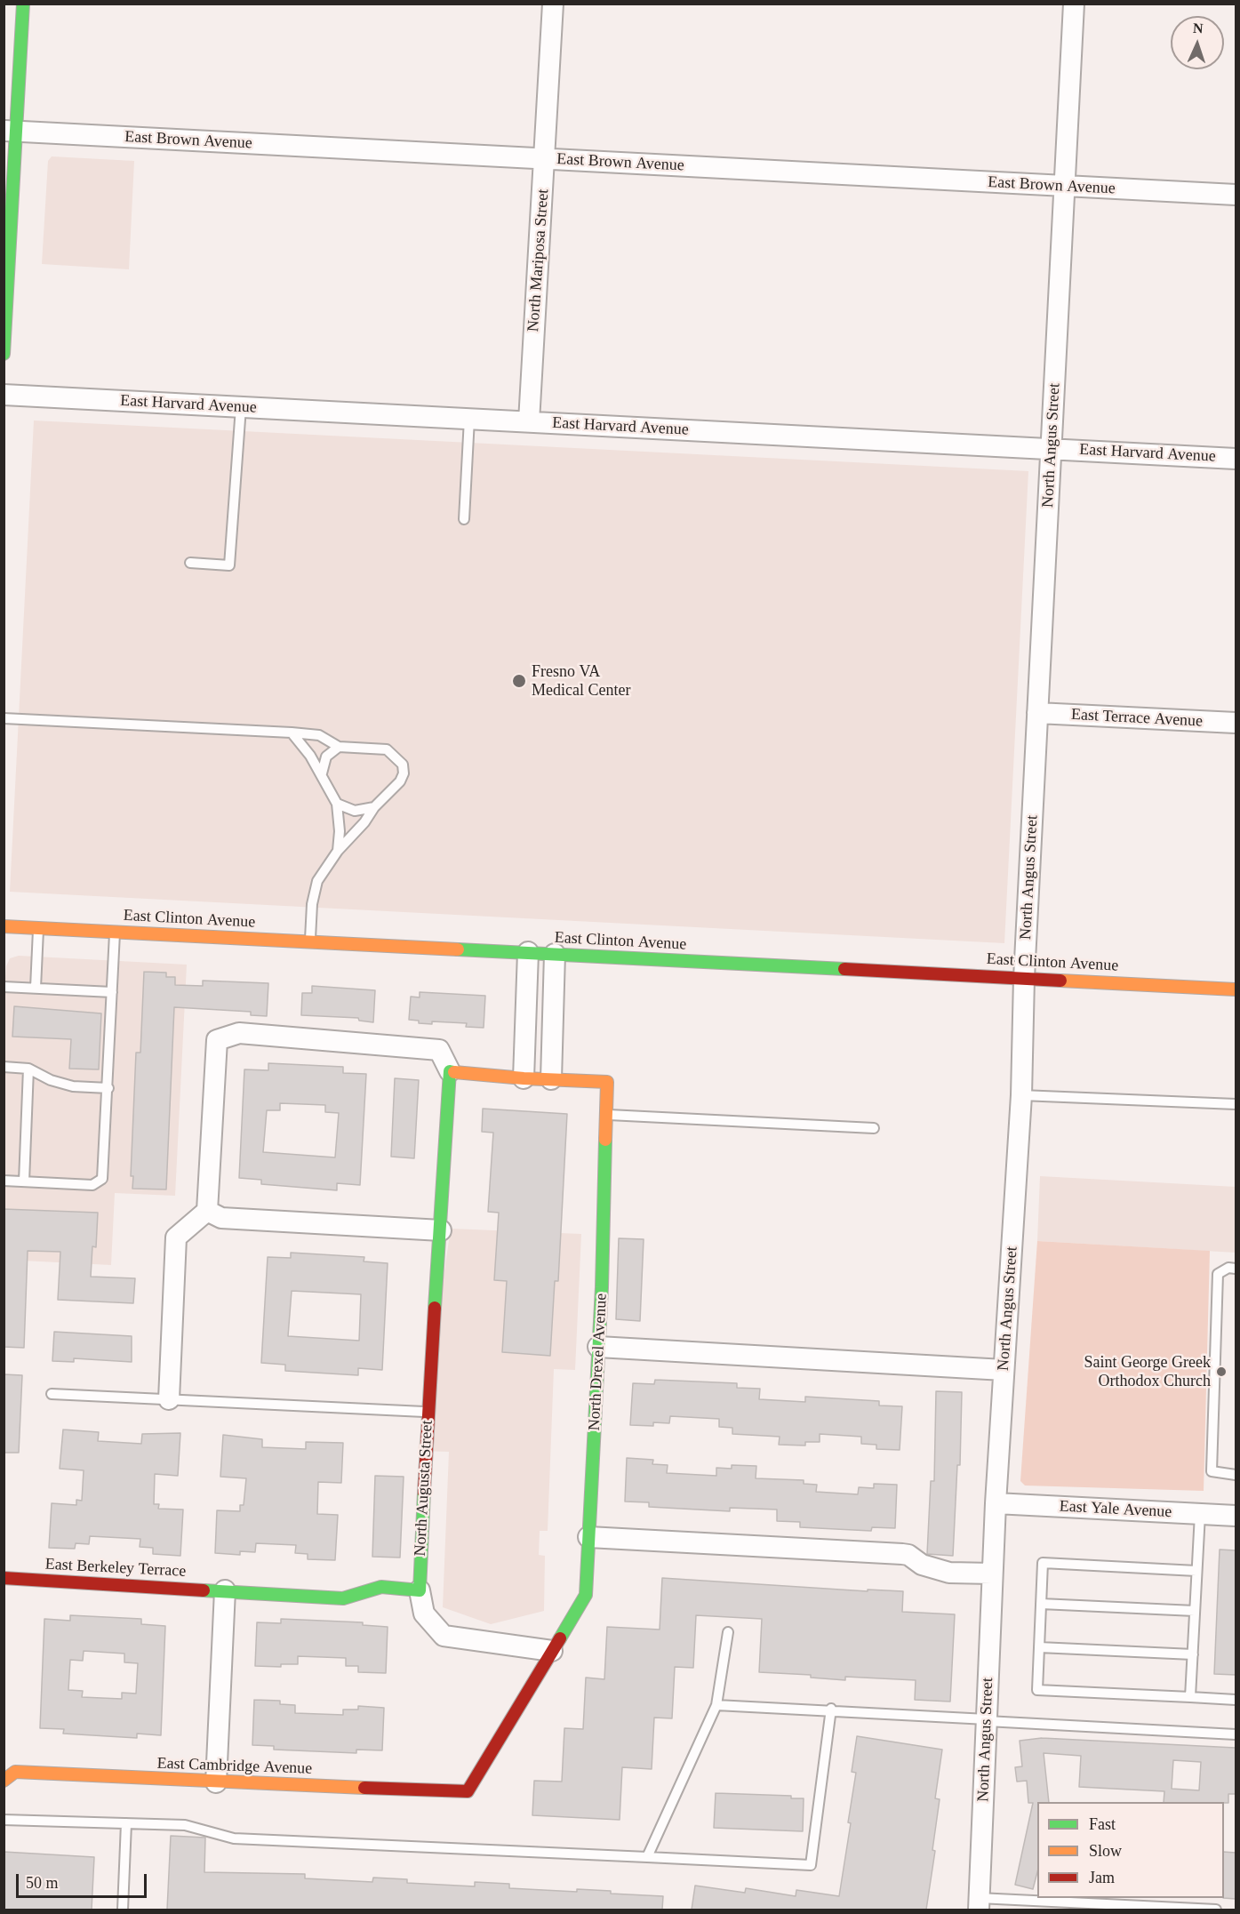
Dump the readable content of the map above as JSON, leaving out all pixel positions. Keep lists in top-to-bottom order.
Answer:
{
  "streets": {
    "street": [
      "East Brown Avenue",
      "North Mariposa Street",
      "East Harvard Avenue",
      "North Angus Street",
      "East Terrace Avenue",
      "East Clinton Avenue",
      "North Drexel Avenue",
      "North Augusta Street",
      "East Yale Avenue",
      "East Berkeley Terrace",
      "East Cambridge Avenue"
    ]
  },
  "crossings": [
    ["East Brown Avenue", "North Mariposa Street"],
    ["East Brown Avenue", "North Angus Street"],
    ["North Mariposa Street", "East Harvard Avenue"],
    ["East Harvard Avenue", "North Angus Street"],
    ["North Angus Street", "East Terrace Avenue"],
    ["North Angus Street", "East Clinton Avenue"],
    ["North Angus Street", "East Yale Avenue"],
    ["North Drexel Avenue", "East Cambridge Avenue"]
  ],
  "places": ["Fresno VA Medical Center", "Saint George Greek Orthodox Church"],
  "legend": ["Fast", "Slow", "Jam"],
  "scale_bar": "50 m",
  "north": "top"
}
